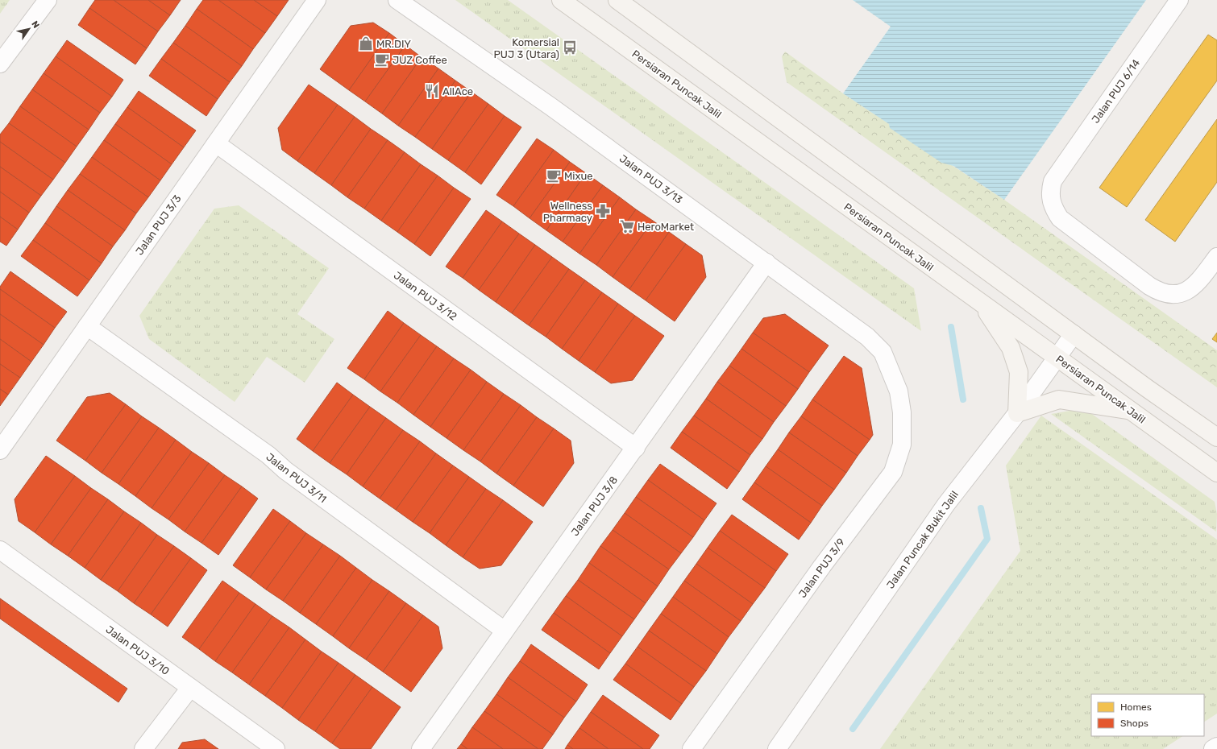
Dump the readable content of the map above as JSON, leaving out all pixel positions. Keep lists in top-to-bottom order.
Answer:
{
  "streets": {
    "main road": ["Persiaran Puncak Jalil"],
    "street": [
      "Jalan PUJ 6/14",
      "Jalan PUJ 3/13",
      "Jalan PUJ 3/3",
      "Jalan PUJ 3/12",
      "Jalan PUJ 3/11",
      "Jalan PUJ 3/8",
      "Jalan Puncak Bukit Jalil",
      "Jalan PUJ 3/9",
      "Jalan PUJ 3/10"
    ]
  },
  "crossings": [
    ["Persiaran Puncak Jalil", "Jalan Puncak Bukit Jalil"],
    ["Jalan PUJ 3/13", "Jalan PUJ 3/8"],
    ["Jalan PUJ 3/13", "Jalan PUJ 3/9"],
    ["Jalan PUJ 3/3", "Jalan PUJ 3/12"],
    ["Jalan PUJ 3/3", "Jalan PUJ 3/11"],
    ["Jalan PUJ 3/12", "Jalan PUJ 3/8"],
    ["Jalan PUJ 3/11", "Jalan PUJ 3/8"]
  ],
  "places": {
    "shop": ["MR.DIY"],
    "bus stop": ["Komersial PUJ 3 (Utara)"],
    "cafe": ["JUZ Coffee", "Mixue"],
    "restaurant": ["AllAce"],
    "pharmacy": ["Wellness Pharmacy"],
    "supermarket": ["HeroMarket"]
  },
  "legend": ["Homes", "Shops"],
  "north": "top right"
}
